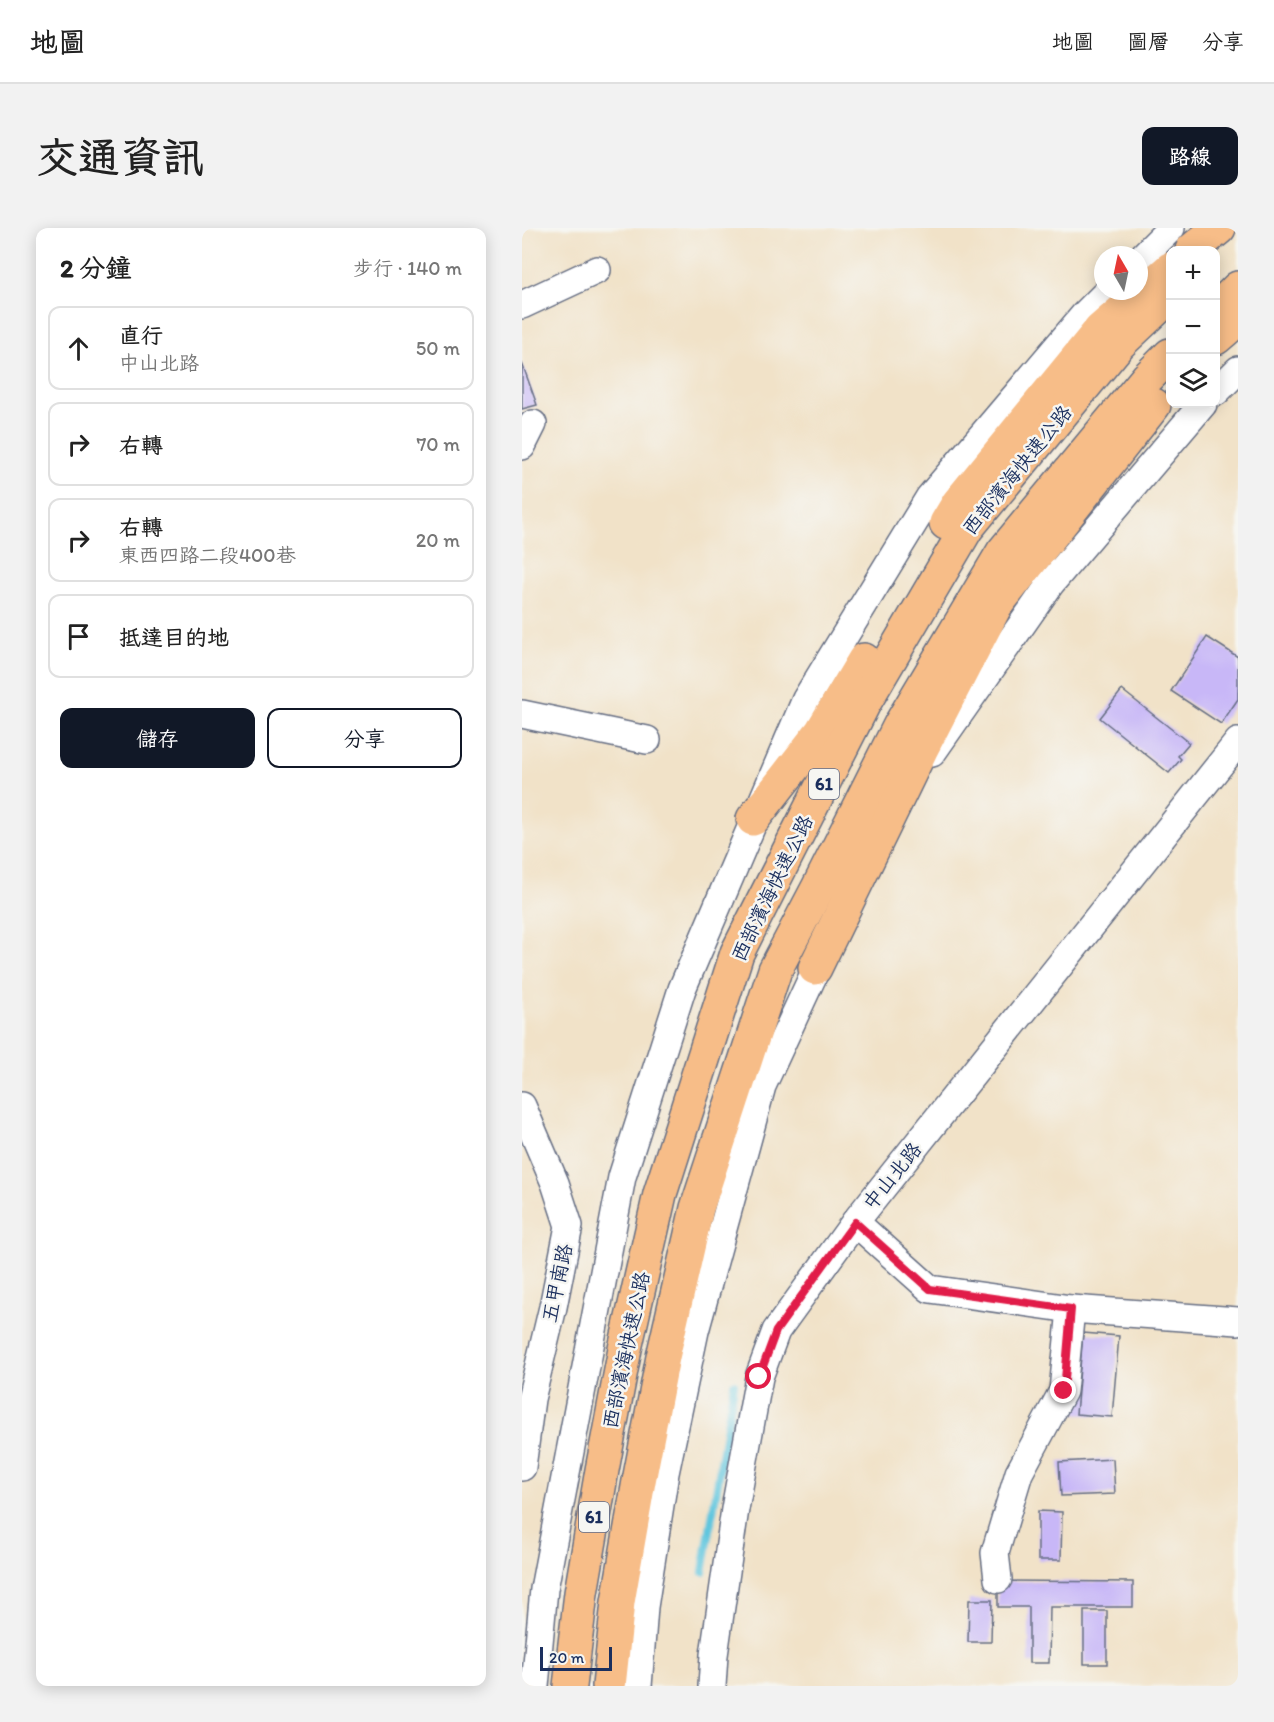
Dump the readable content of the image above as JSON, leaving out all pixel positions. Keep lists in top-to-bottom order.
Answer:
{
  "streets": {
    "highway": ["西部濱海快速公路", "61"],
    "street": ["中山北路", "五甲南路"]
  },
  "scale_bar": "20 m",
  "north": "top",
  "page": {
    "header": "地圖",
    "nav": ["地圖", "圖層", "分享"],
    "buttons": [
      "路線",
      ["儲存", "分享"]
    ],
    "title": "交通資訊",
    "heading": ["2 分鐘", "步行 · 140 m"],
    "map_buttons": ["+", "−"],
    "list": [
      ["直行", "中山北路", "50 m"],
      ["右轉", "70 m"],
      ["右轉", "東西四路二段400巷", "20 m"],
      "抵達目的地"
    ],
    "scale": "20 m"
  }
}
